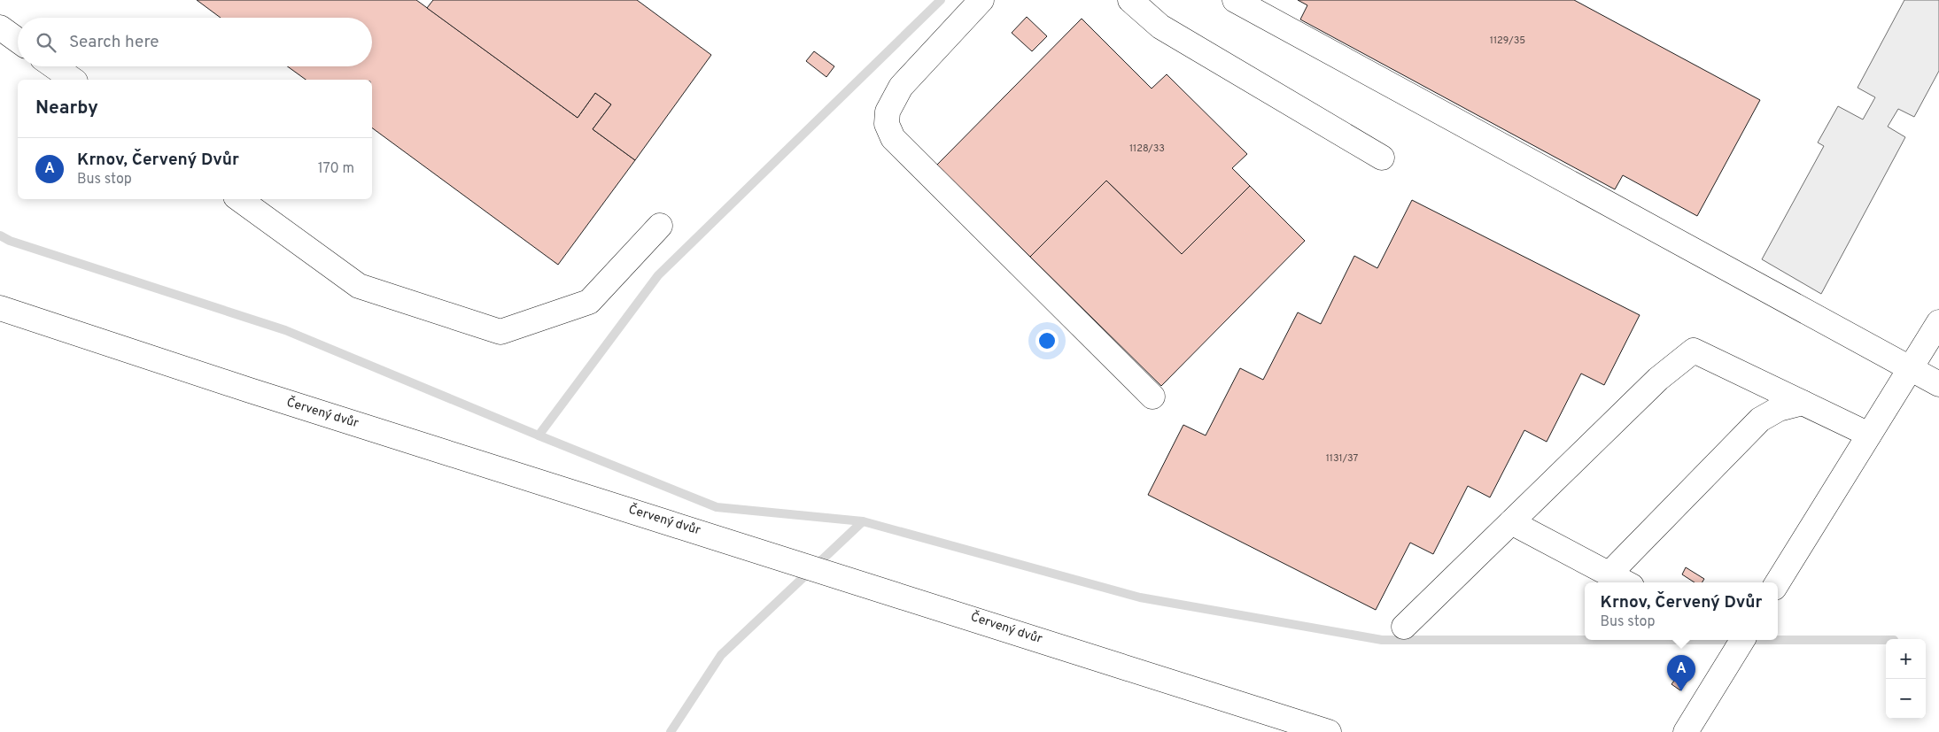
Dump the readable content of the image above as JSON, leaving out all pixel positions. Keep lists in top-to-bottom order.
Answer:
{
  "streets": {
    "main road": ["Červený dvůr"]
  },
  "house_numbers": ["1129/35", "1128/33", "1131/37"],
  "page": {
    "search": "Search here",
    "heading": "Nearby",
    "list": [
      {
        "mark": "A",
        "name": "Krnov, Červený Dvůr",
        "note": "Bus stop",
        "value": "170 m"
      }
    ],
    "popup": ["Krnov, Červený Dvůr", "Bus stop"],
    "map_buttons": ["+", "−"],
    "pins": "A"
  }
}
